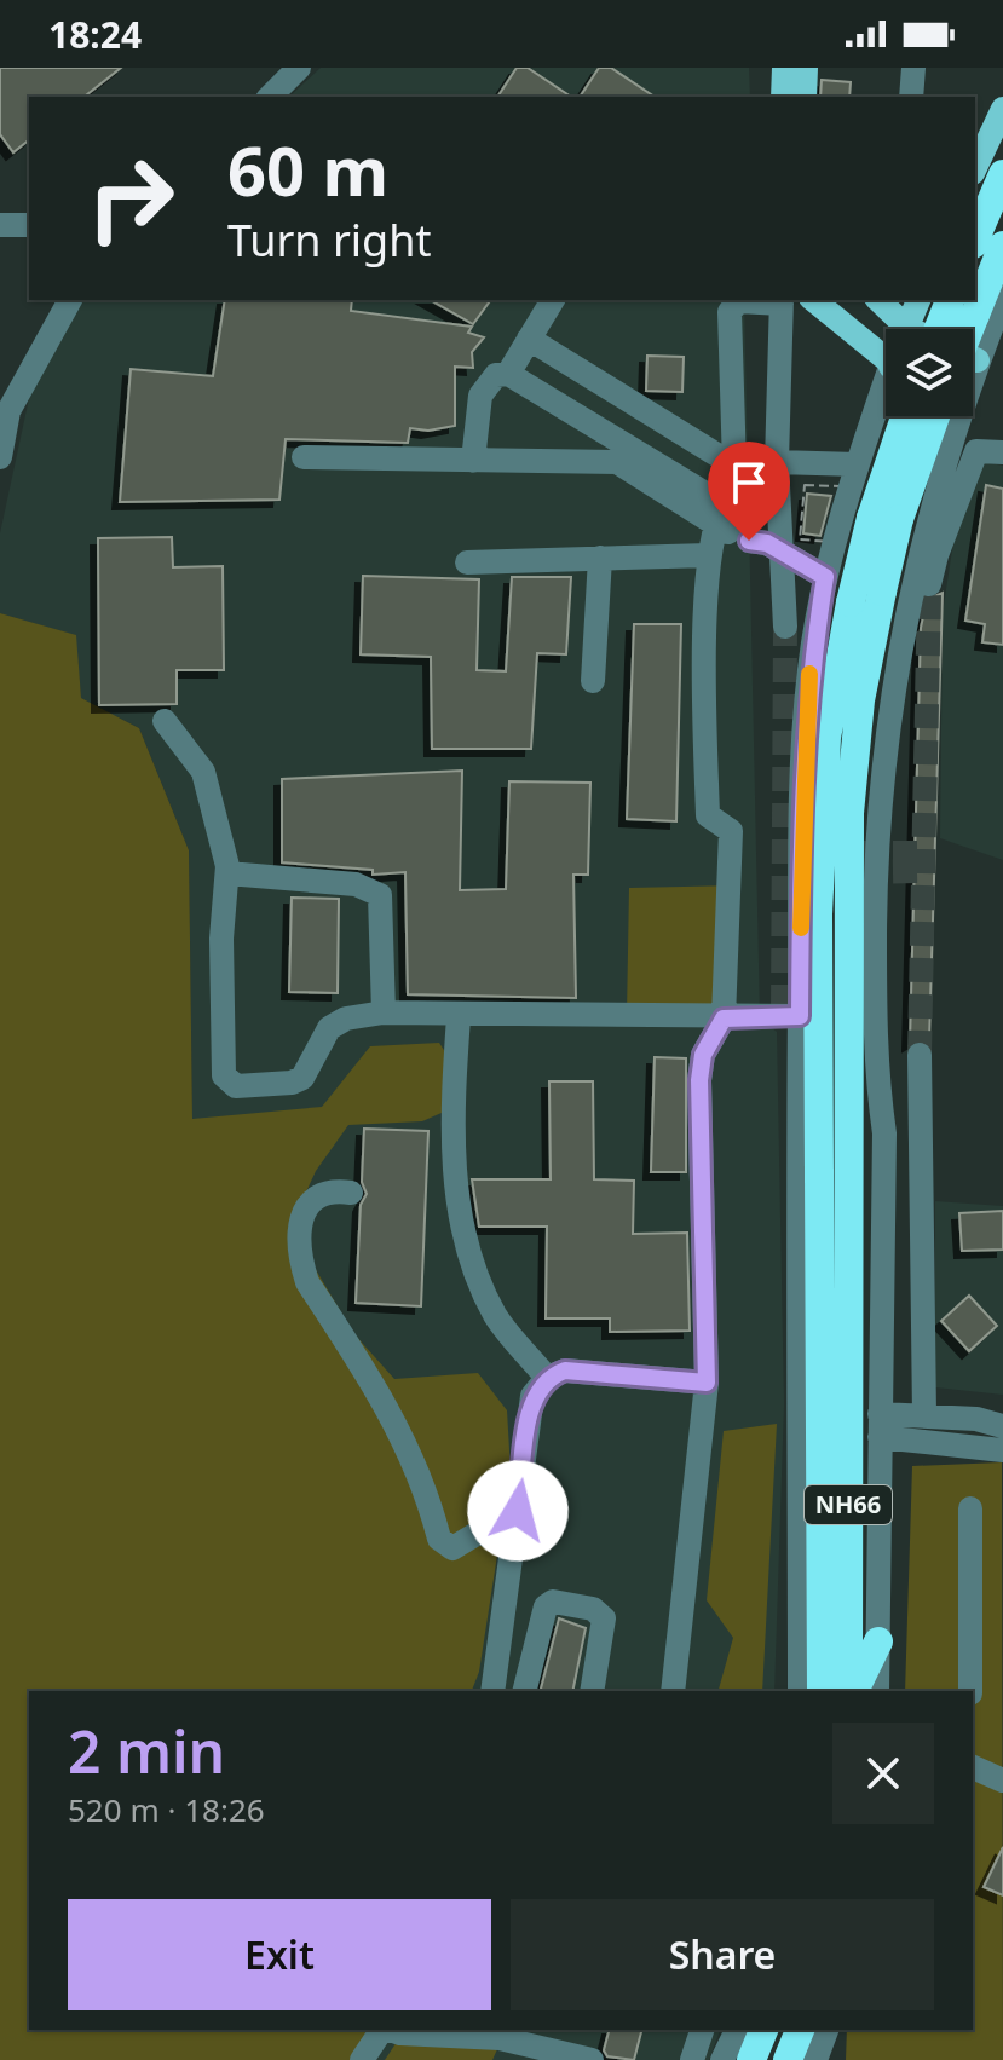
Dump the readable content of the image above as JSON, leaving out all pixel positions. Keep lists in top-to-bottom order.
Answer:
{
  "streets": {
    "highway": ["NH66"]
  },
  "page": {
    "status": "18:24",
    "turn": ["60 m", "Turn right"],
    "heading": ["2 min", "520 m · 18:26"],
    "buttons": ["Exit", "Share"]
  }
}
